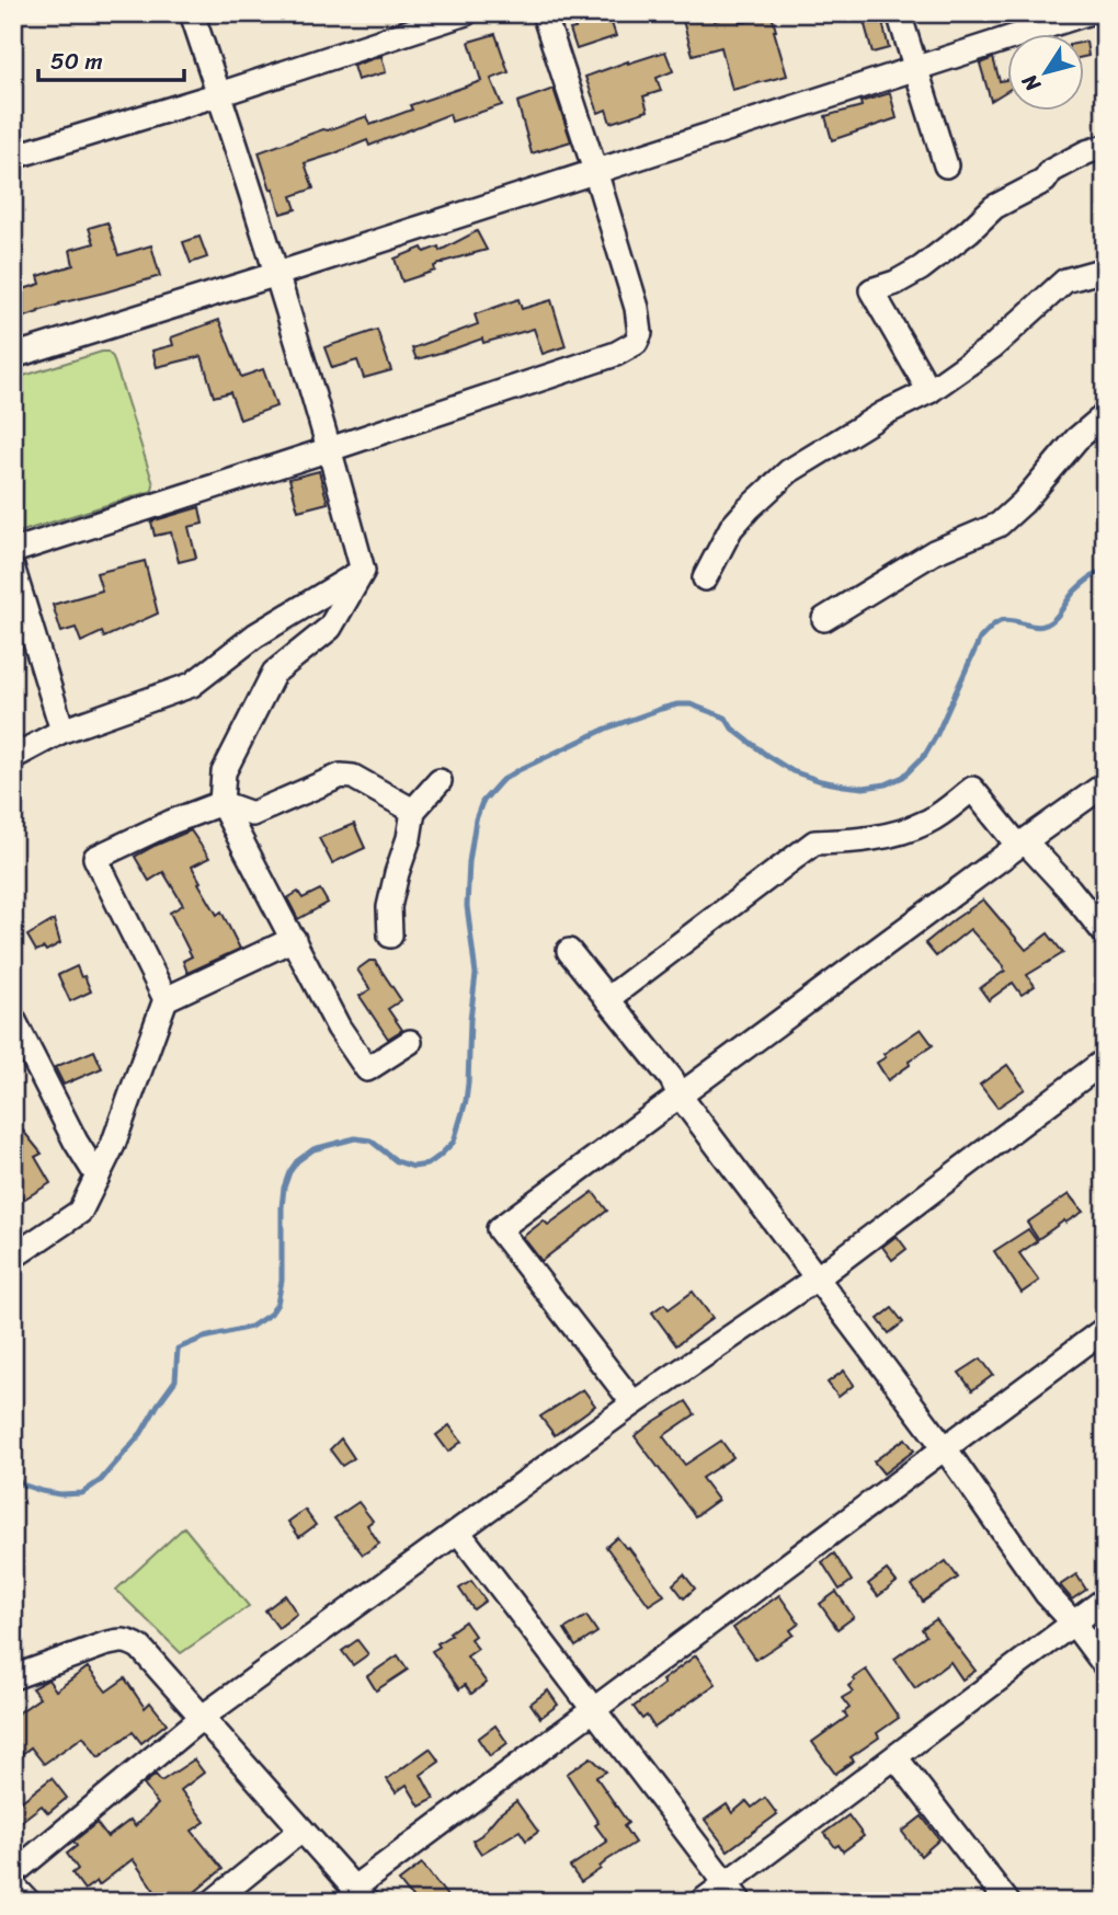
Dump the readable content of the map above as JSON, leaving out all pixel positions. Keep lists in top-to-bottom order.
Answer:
{
  "scale_bar": "50 m",
  "north": "bottom left"
}
